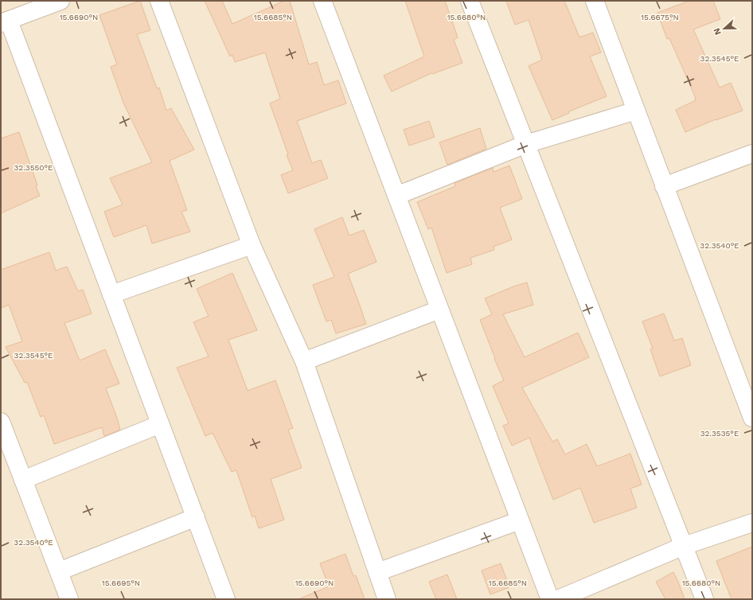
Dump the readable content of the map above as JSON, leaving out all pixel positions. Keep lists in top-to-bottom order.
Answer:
{
  "north": "left",
  "coordinates": [
    "15.6690°N",
    "15.6685°N",
    "15.6680°N",
    "15.6675°N",
    "32.3545°E",
    "32.3550°E",
    "32.3540°E",
    "32.3535°E",
    "15.6695°N"
  ]
}
